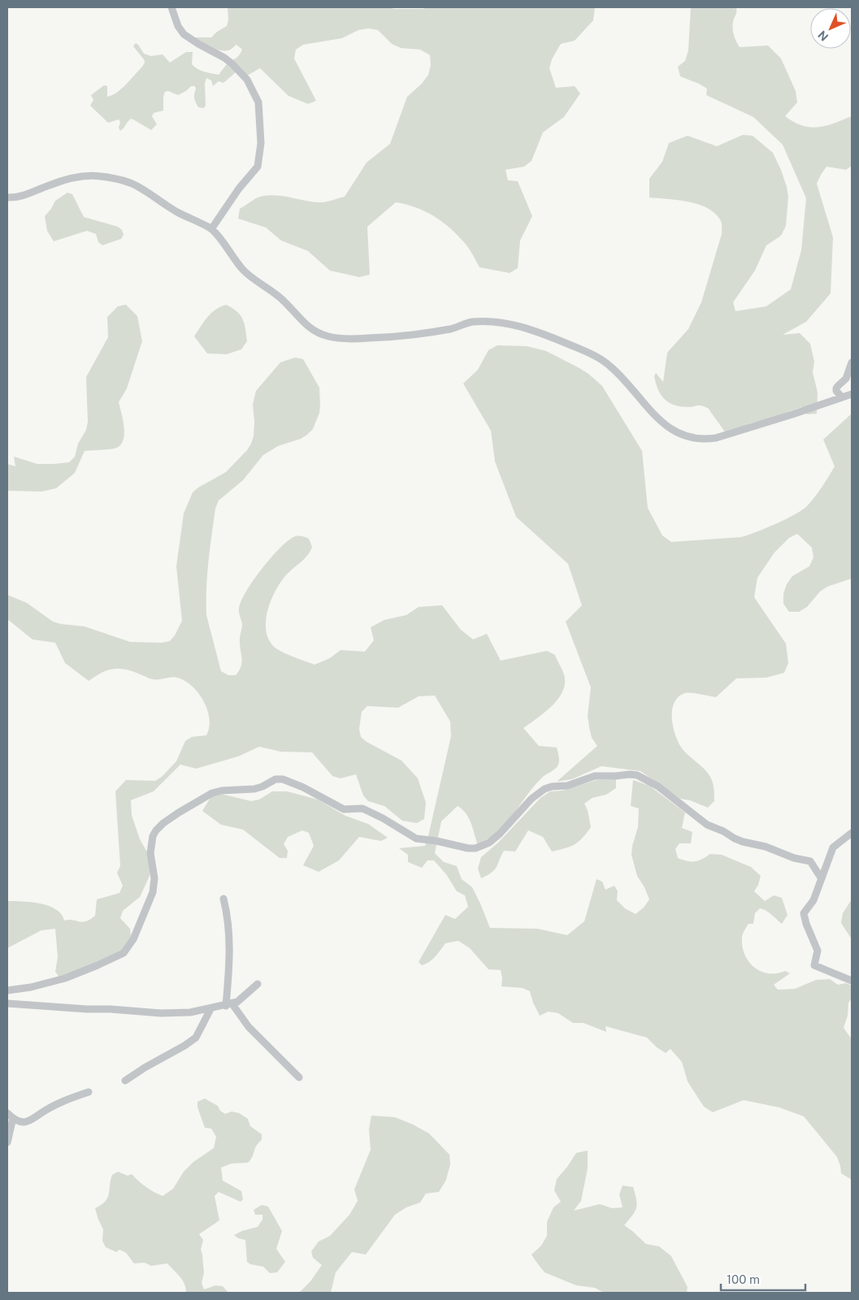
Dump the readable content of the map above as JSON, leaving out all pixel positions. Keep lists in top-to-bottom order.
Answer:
{
  "scale_bar": "100 m",
  "north": "bottom left"
}
